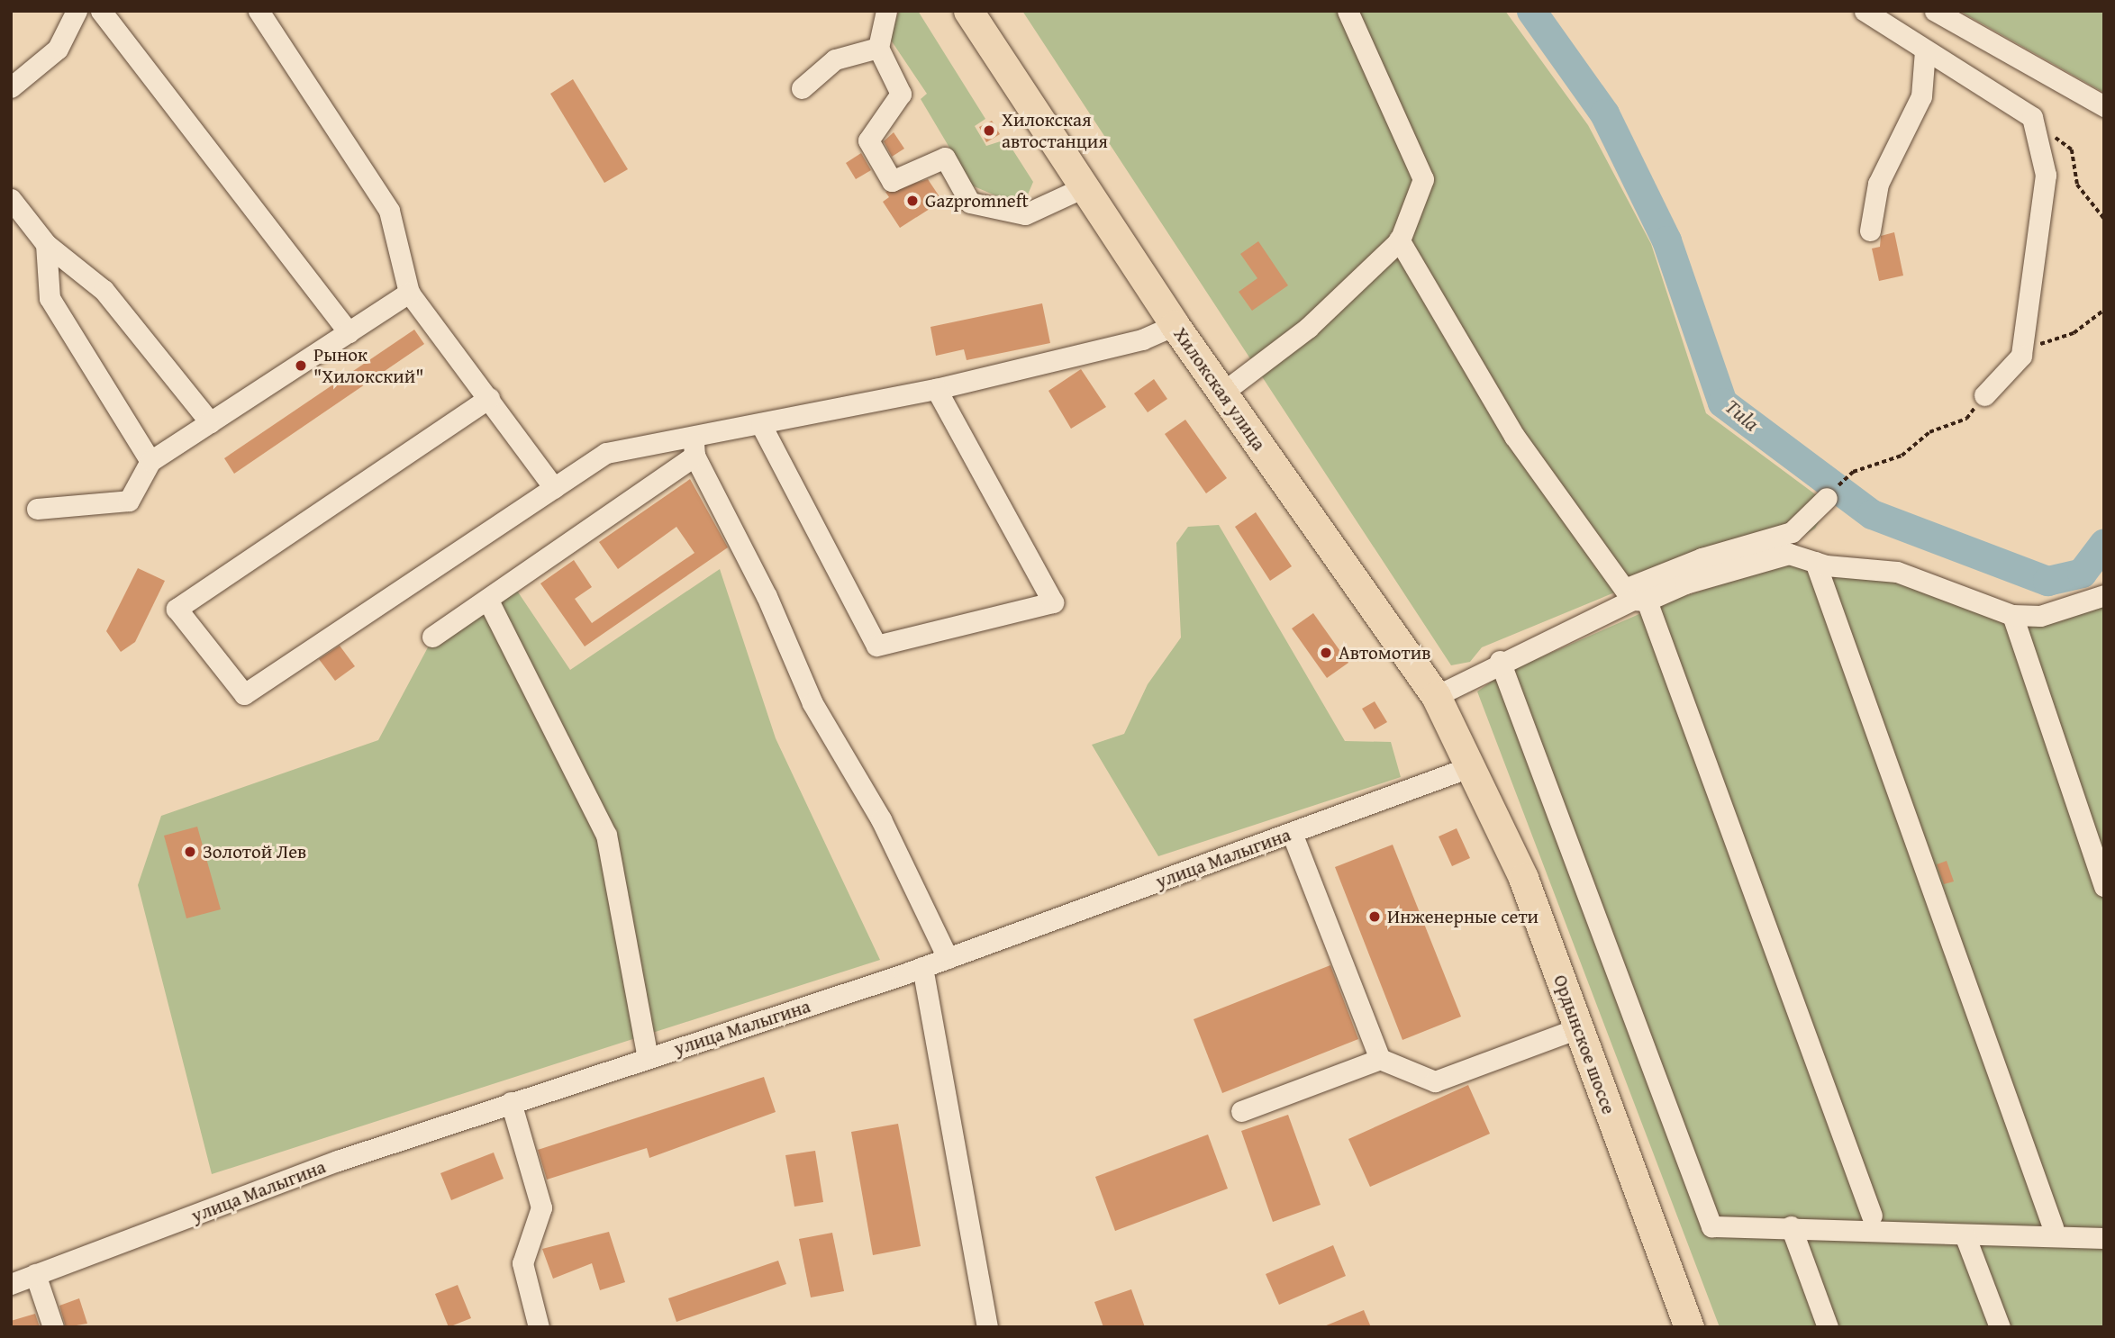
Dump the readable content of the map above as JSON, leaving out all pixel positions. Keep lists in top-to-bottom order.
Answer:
{
  "streets": {
    "highway": ["Хилокская улица", "Ордынское шоссе"],
    "street": ["улица Малыгина"]
  },
  "crossings": [
    ["Хилокская улица", "улица Малыгина"],
    ["Хилокская улица", "Ордынское шоссе"],
    ["улица Малыгина", "Ордынское шоссе"]
  ],
  "water": ["Tula"],
  "places": [
    "Хилокская автостанция",
    "Gazpromneft",
    "Рынок \"Хилокский\"",
    "Автомотив",
    "Золотой Лев",
    "Инженерные сети"
  ]
}
